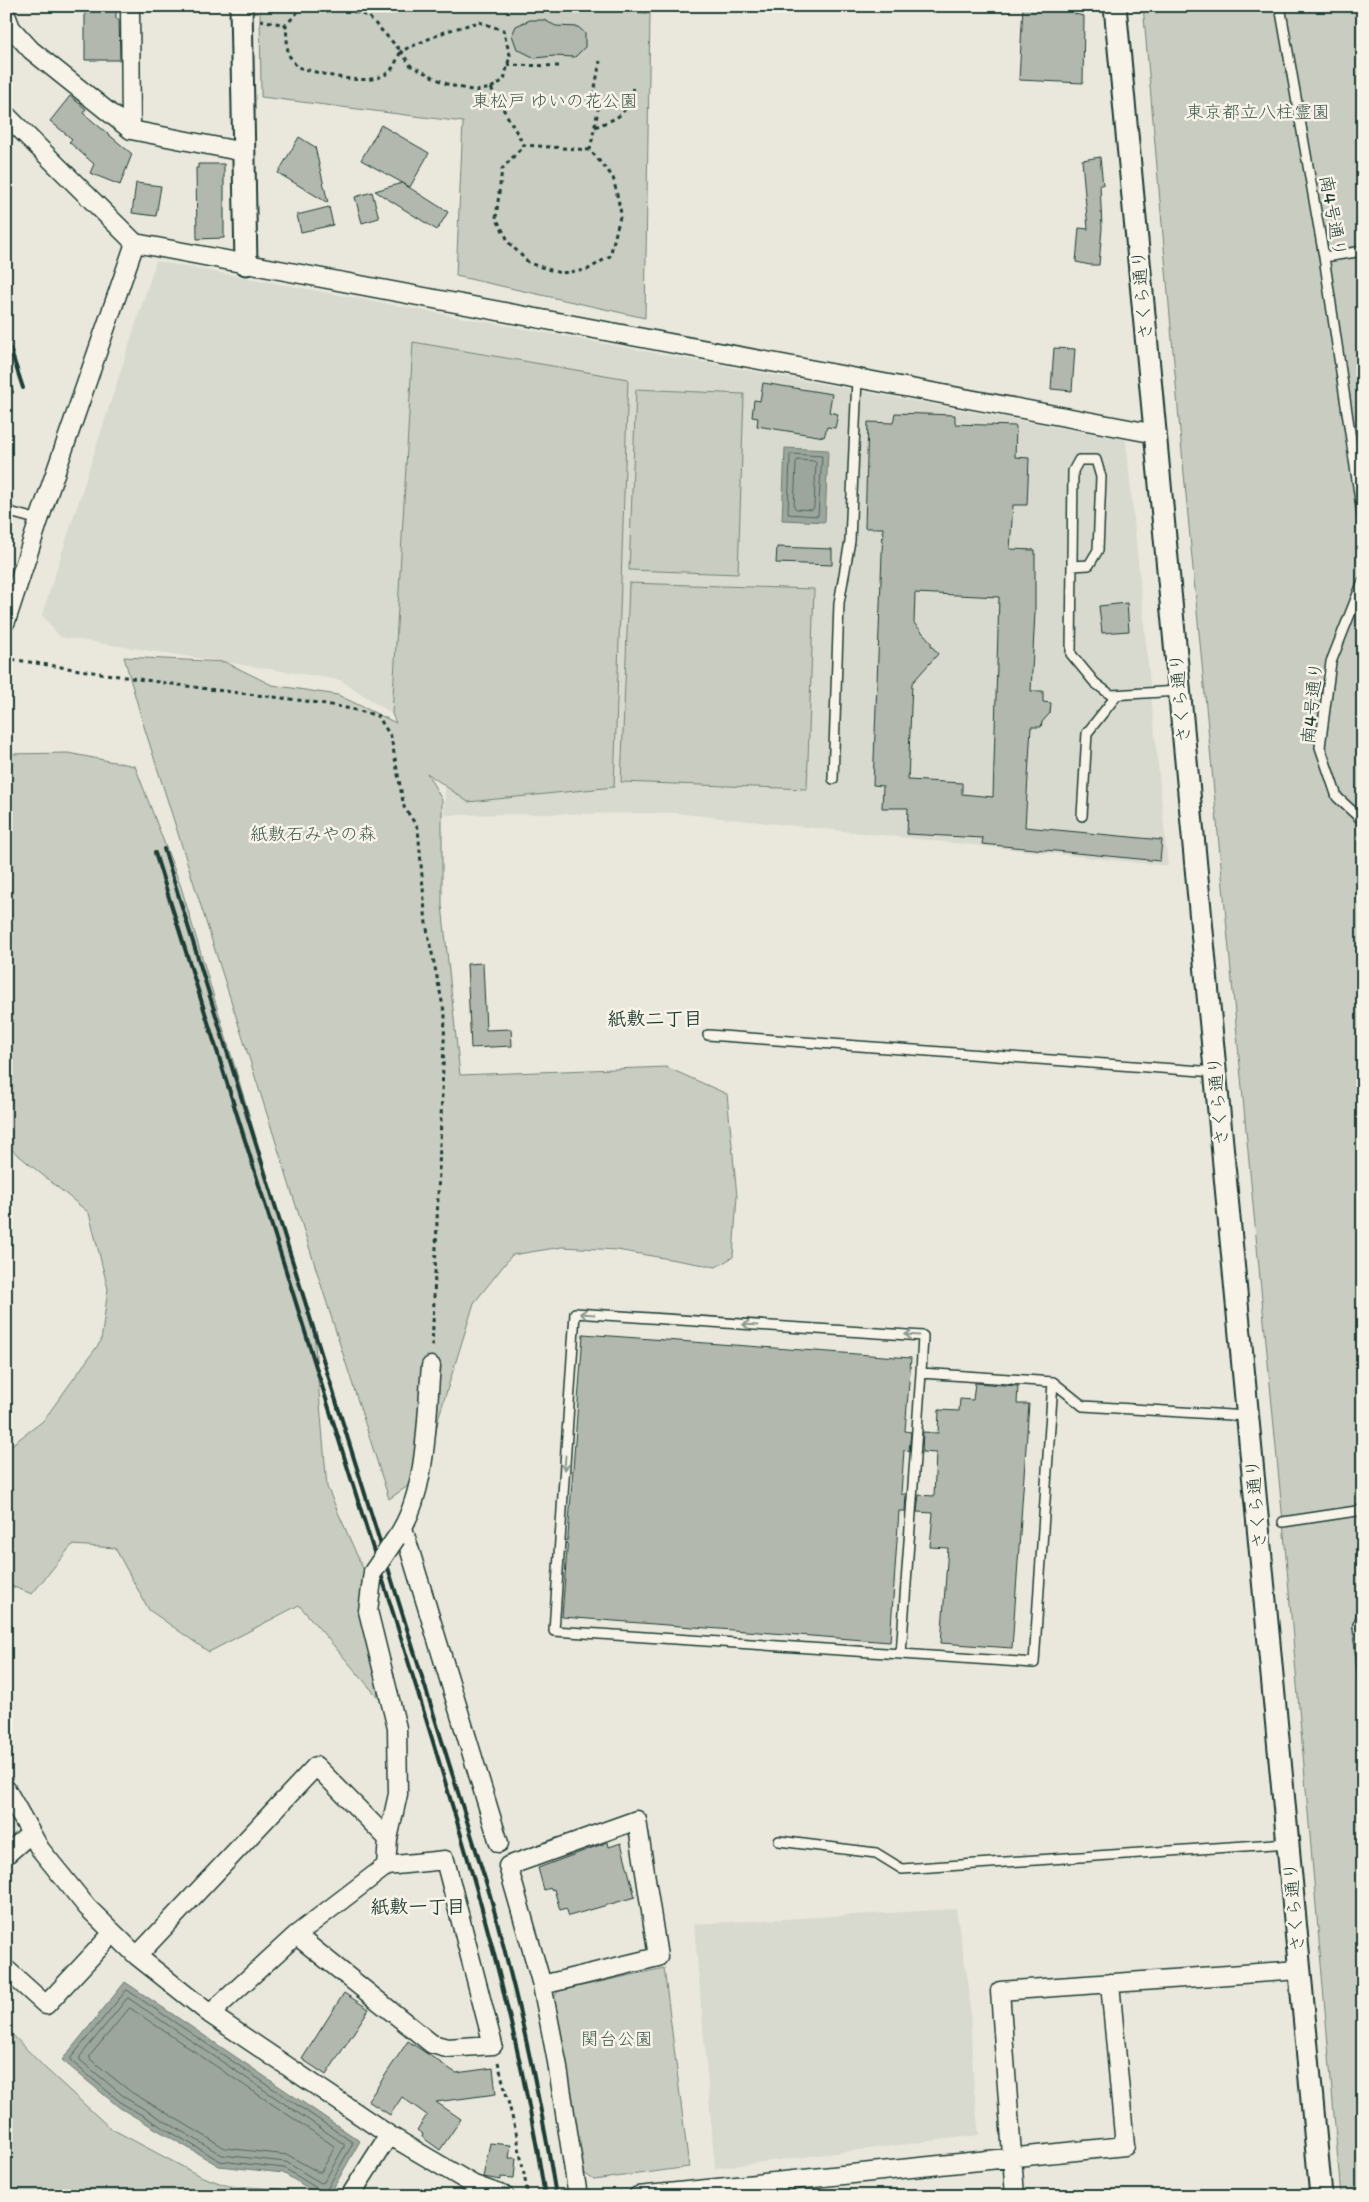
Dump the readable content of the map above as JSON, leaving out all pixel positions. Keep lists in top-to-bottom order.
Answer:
{
  "streets": {
    "street": ["さくら通り"],
    "lane": ["南4号通り"]
  },
  "districts": ["紙敷二丁目", "紙敷一丁目"],
  "parks": [
    "東松戸 ゆいの花公園",
    "東京都立八柱霊園",
    "紙敷石みやの森",
    "関台公園"
  ]
}
